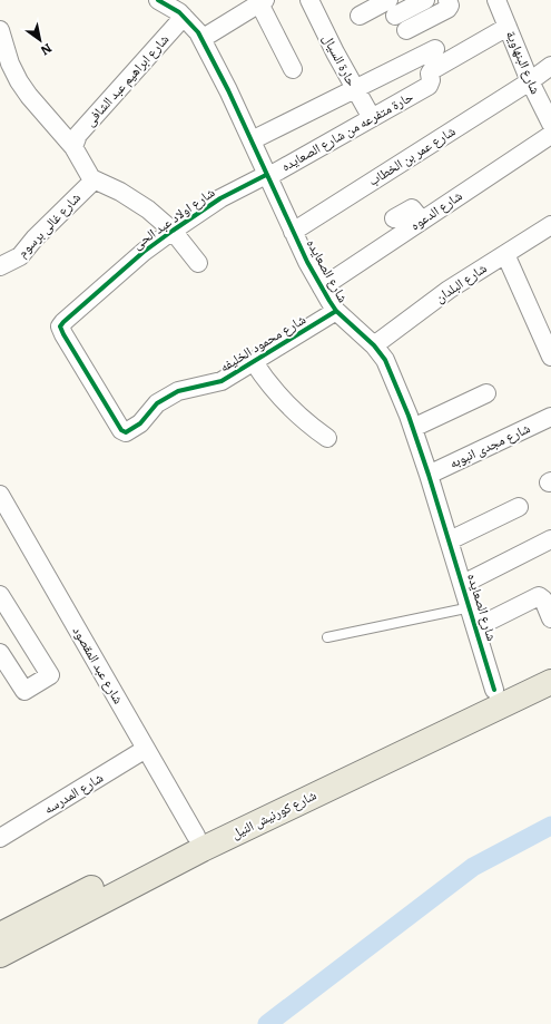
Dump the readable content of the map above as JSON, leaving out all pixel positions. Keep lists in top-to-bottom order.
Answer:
{
  "streets": {
    "main road": ["شارع كورنيش النيل"],
    "street": [
      "حارة السيال",
      "شارع البنهاوية",
      "شارع ابراهيم عبد الشافى",
      "حارة متفرعه من شارع الصعايده",
      "شارع عمر بن الخطاب",
      "شارع الدعوه",
      "شارع اولاد عبد الحى",
      "شارع غالى برسوم",
      "شارع الصعايده",
      "شارع البلدان",
      "شارع محمود الخليفه",
      "شارع مجدى انبوبه",
      "شارع عبد المقصود",
      "شارع المدرسه"
    ]
  },
  "crossings": [
    ["حارة السيال", "حارة متفرعه من شارع الصعايده"],
    ["شارع البنهاوية", "حارة متفرعه من شارع الصعايده"],
    ["شارع البنهاوية", "شارع عمر بن الخطاب"],
    ["شارع ابراهيم عبد الشافى", "شارع الصعايده"],
    ["حارة متفرعه من شارع الصعايده", "شارع اولاد عبد الحى"],
    ["حارة متفرعه من شارع الصعايده", "شارع الصعايده"],
    ["شارع عمر بن الخطاب", "شارع الصعايده"],
    ["شارع الدعوه", "شارع الصعايده"],
    ["شارع اولاد عبد الحى", "شارع الصعايده"],
    ["شارع اولاد عبد الحى", "شارع محمود الخليفه"],
    ["شارع الصعايده", "شارع البلدان"],
    ["شارع الصعايده", "شارع محمود الخليفه"],
    ["شارع الصعايده", "شارع مجدى انبوبه"],
    ["شارع الصعايده", "شارع كورنيش النيل"],
    ["شارع عبد المقصود", "شارع المدرسه"],
    ["شارع عبد المقصود", "شارع كورنيش النيل"]
  ],
  "north": "bottom right"
}
